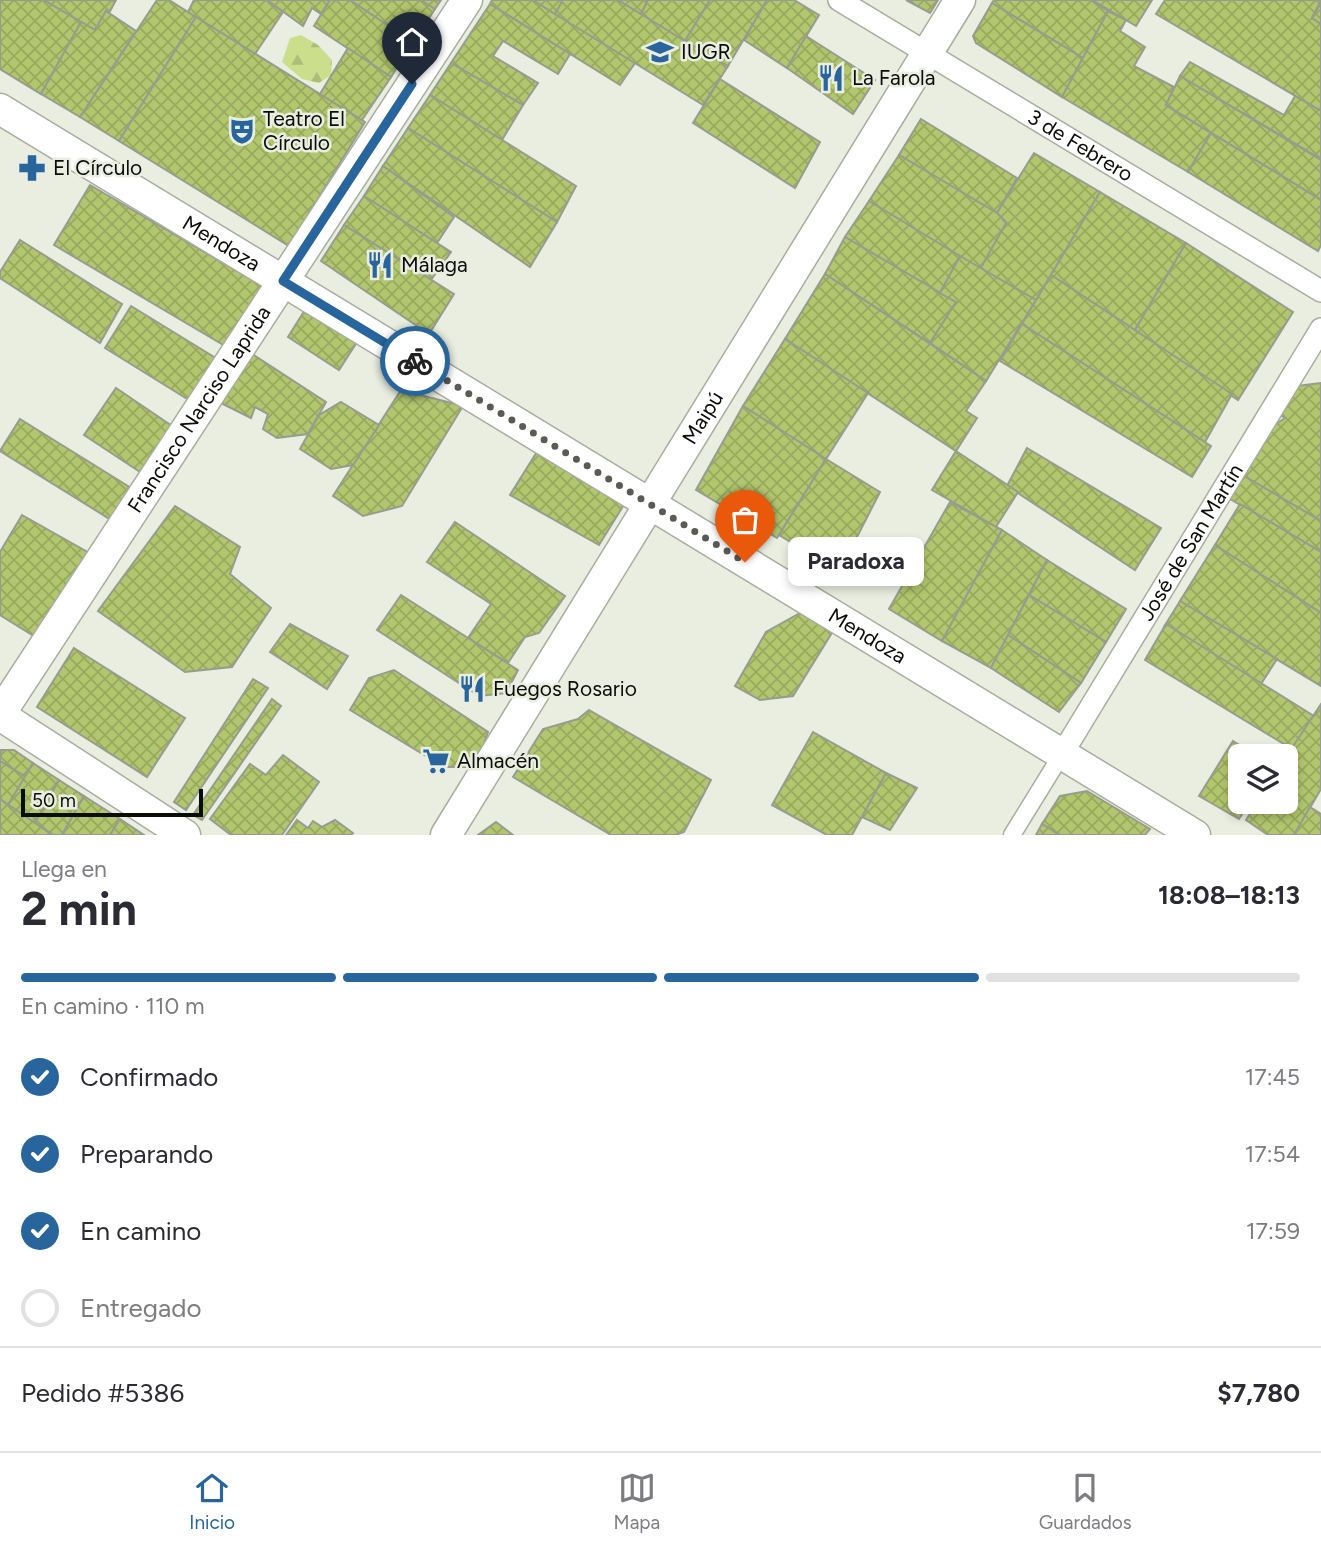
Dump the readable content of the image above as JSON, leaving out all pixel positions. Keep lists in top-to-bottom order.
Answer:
{
  "streets": {
    "main road": ["Mendoza", "Francisco Narciso Laprida", "Maipú"],
    "street": ["3 de Febrero", "José de San Martín"]
  },
  "crossings": [
    ["3 de Febrero", "Maipú"],
    ["Mendoza", "Francisco Narciso Laprida"],
    ["Mendoza", "Maipú"],
    ["Mendoza", "José de San Martín"]
  ],
  "places": {
    "school or university": ["IUGR"],
    "restaurant": ["La Farola", "Málaga", "Fuegos Rosario"],
    "theatre": ["Teatro El Círculo"],
    "pharmacy": ["El Círculo"],
    "other": ["Paradoxa"],
    "supermarket": ["Almacén"]
  },
  "scale_bar": "50 m",
  "page": {
    "bubble": "Paradoxa",
    "scale": "50 m",
    "heading": ["2 min", "Llega en", "18:08–18:13"],
    "panel": ["Pedido #5386", "$7,780"],
    "bar": "En camino · 110 m",
    "list": [
      ["Confirmado", "17:45"],
      ["Preparando", "17:54"],
      ["En camino", "17:59"],
      "Entregado"
    ],
    "tabs": ["Inicio", "Mapa", "Guardados"]
  }
}
